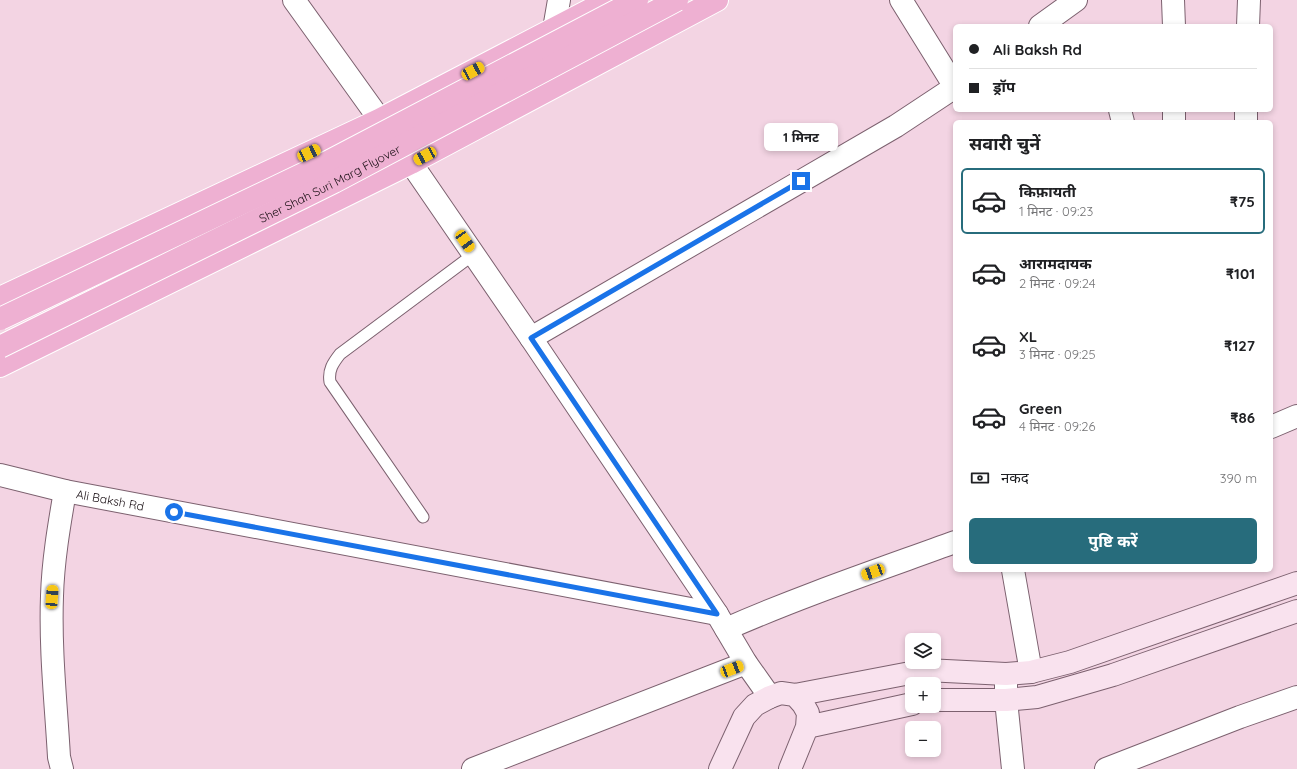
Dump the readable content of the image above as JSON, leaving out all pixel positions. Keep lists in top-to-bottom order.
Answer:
{
  "streets": {
    "highway": ["Sher Shah Suri Marg Flyover"],
    "street": ["Ali Baksh Rd"]
  },
  "page": {
    "banner": ["Ali Baksh Rd", "ड्रॉप"],
    "heading": "सवारी चुनें",
    "bubble": "1 मिनट",
    "list": [
      {
        "name": "किफ़ायती",
        "note": "1 मिनट · 09:23",
        "value": "₹75"
      },
      {
        "name": "आरामदायक",
        "note": "2 मिनट · 09:24",
        "value": "₹101"
      },
      {
        "name": "XL",
        "note": "3 मिनट · 09:25",
        "value": "₹127"
      },
      {
        "name": "Green",
        "note": "4 मिनट · 09:26",
        "value": "₹86"
      }
    ],
    "pay": ["नकद", "390 m"],
    "buttons": "पुष्टि करें",
    "map_buttons": ["+", "−"]
  }
}
